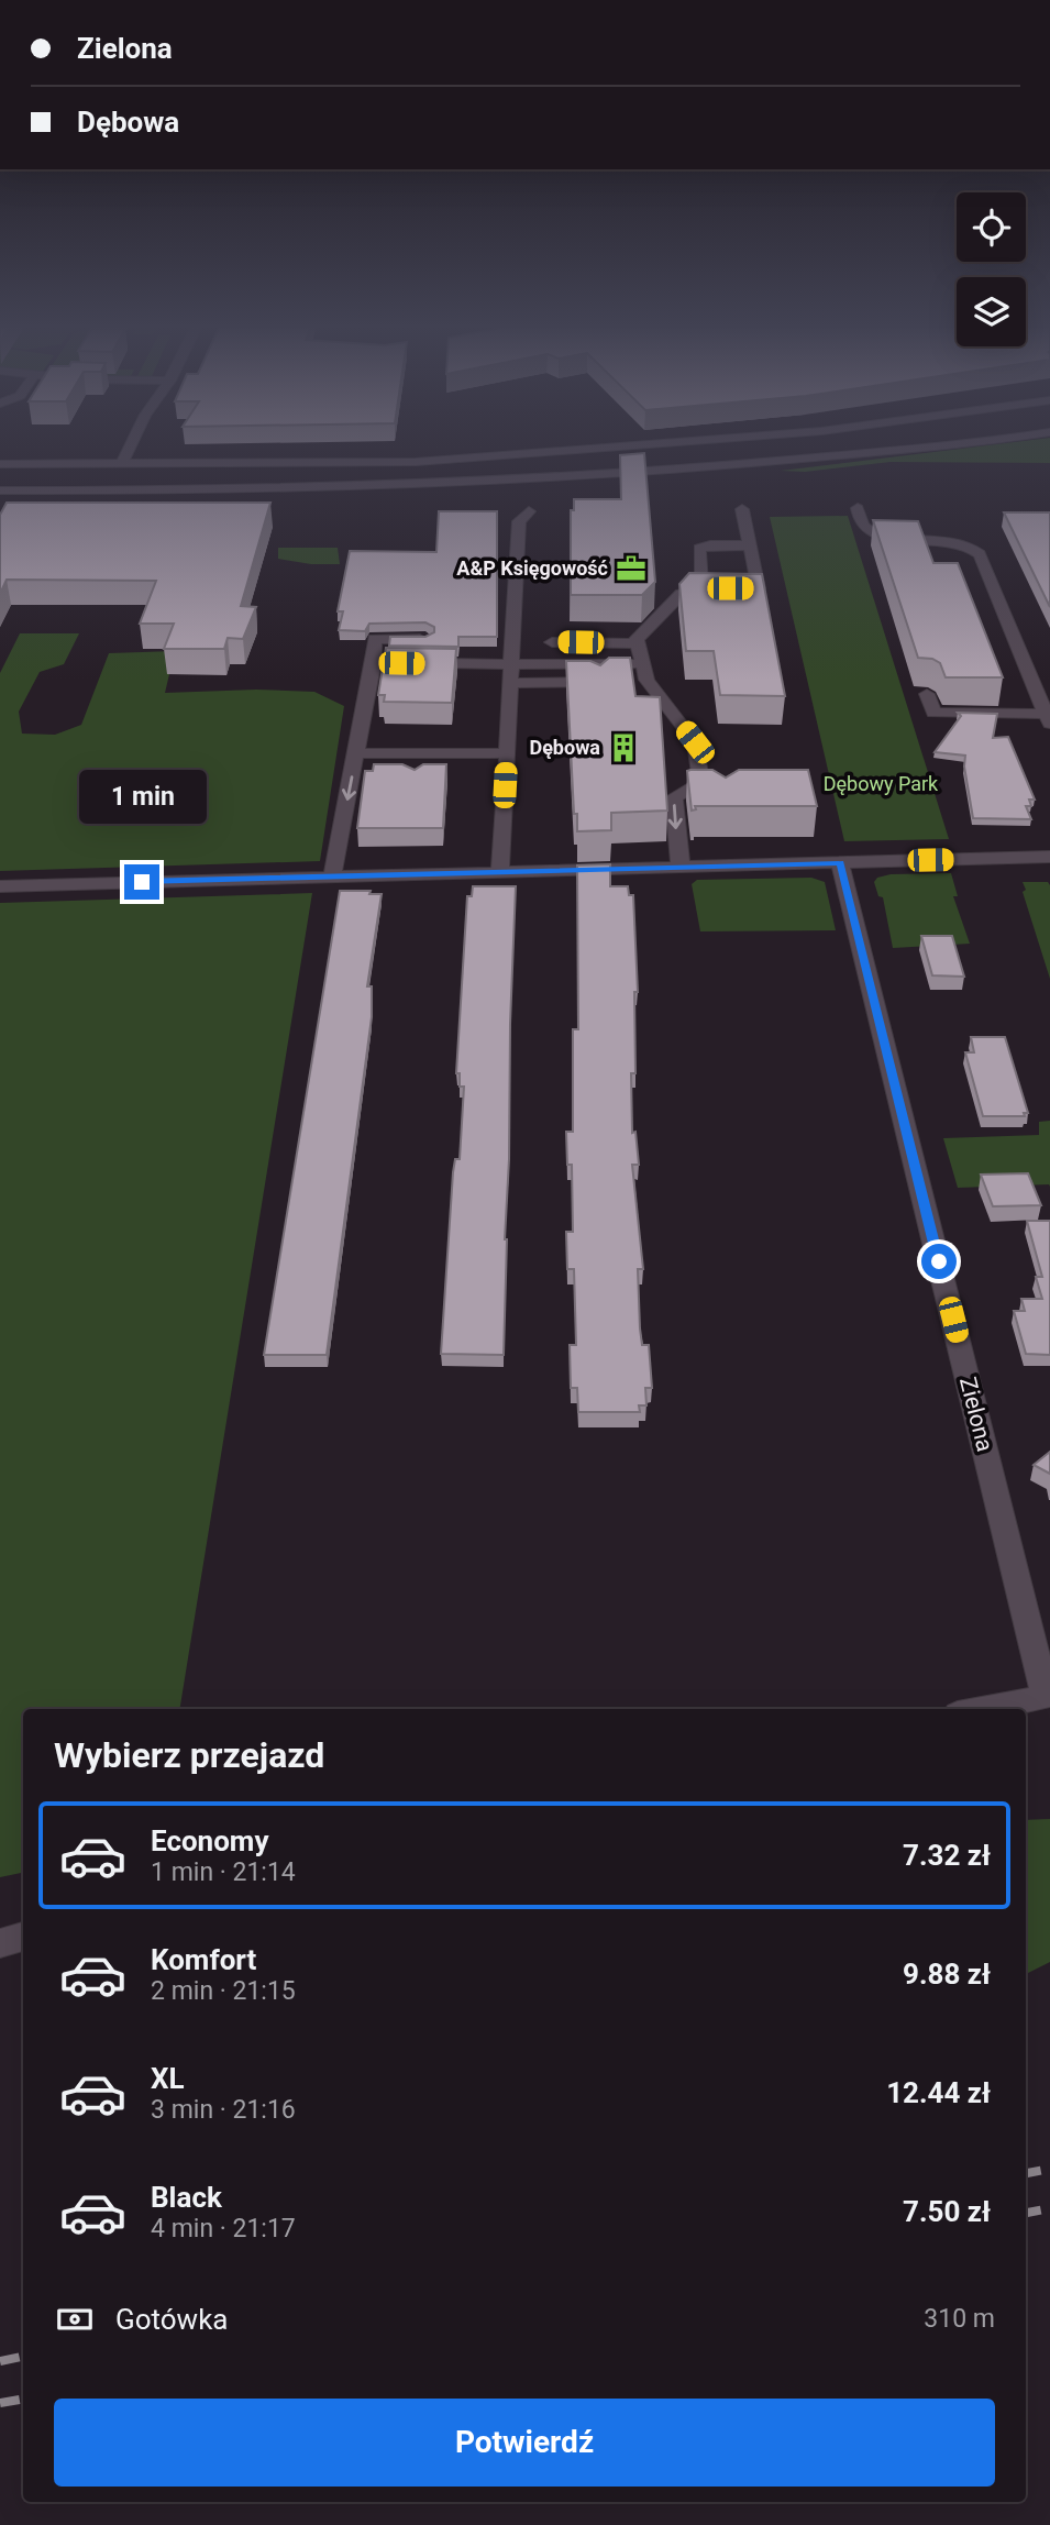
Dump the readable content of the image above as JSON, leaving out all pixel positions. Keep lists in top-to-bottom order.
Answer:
{
  "streets": {
    "street": ["Zielona"]
  },
  "parks": ["Dębowy Park"],
  "places": {
    "office": ["A&P Księgowość"],
    "building": ["Dębowa"]
  },
  "page": {
    "banner": ["Zielona", "Dębowa"],
    "bubble": "1 min",
    "heading": "Wybierz przejazd",
    "list": [
      {
        "name": "Economy",
        "note": "1 min · 21:14",
        "value": "7.32 zł"
      },
      {
        "name": "Komfort",
        "note": "2 min · 21:15",
        "value": "9.88 zł"
      },
      {
        "name": "XL",
        "note": "3 min · 21:16",
        "value": "12.44 zł"
      },
      {
        "name": "Black",
        "note": "4 min · 21:17",
        "value": "7.50 zł"
      }
    ],
    "pay": ["Gotówka", "310 m"],
    "buttons": "Potwierdź"
  }
}
